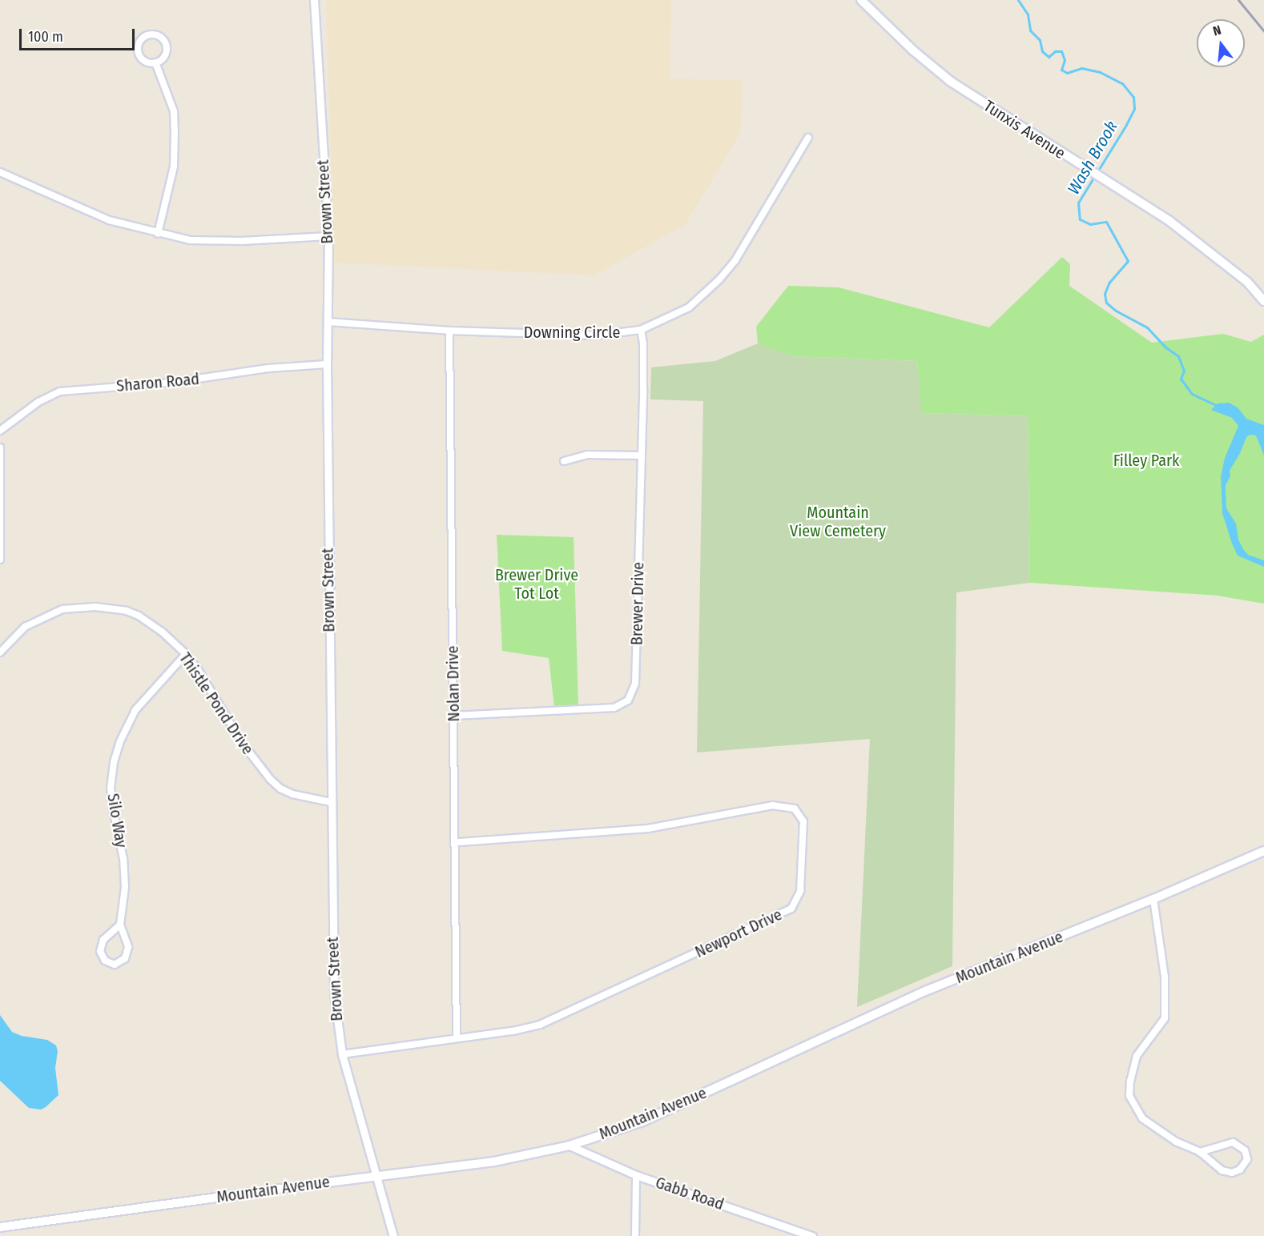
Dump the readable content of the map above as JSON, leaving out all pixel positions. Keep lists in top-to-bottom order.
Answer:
{
  "streets": {
    "main road": ["Tunxis Avenue", "Mountain Avenue"],
    "street": [
      "Brown Street",
      "Downing Circle",
      "Sharon Road",
      "Brewer Drive",
      "Nolan Drive",
      "Thistle Pond Drive",
      "Silo Way",
      "Newport Drive",
      "Gabb Road"
    ]
  },
  "crossings": [
    ["Brown Street", "Downing Circle"],
    ["Brown Street", "Sharon Road"],
    ["Brown Street", "Thistle Pond Drive"],
    ["Brown Street", "Newport Drive"],
    ["Brown Street", "Mountain Avenue"],
    ["Downing Circle", "Brewer Drive"],
    ["Downing Circle", "Nolan Drive"],
    ["Brewer Drive", "Nolan Drive"],
    ["Nolan Drive", "Newport Drive"],
    ["Thistle Pond Drive", "Silo Way"],
    ["Mountain Avenue", "Gabb Road"]
  ],
  "water": ["Wash Brook"],
  "parks": ["Filley Park", "Mountain View Cemetery", "Brewer Drive Tot Lot"],
  "scale_bar": "100 m",
  "north": "top"
}
